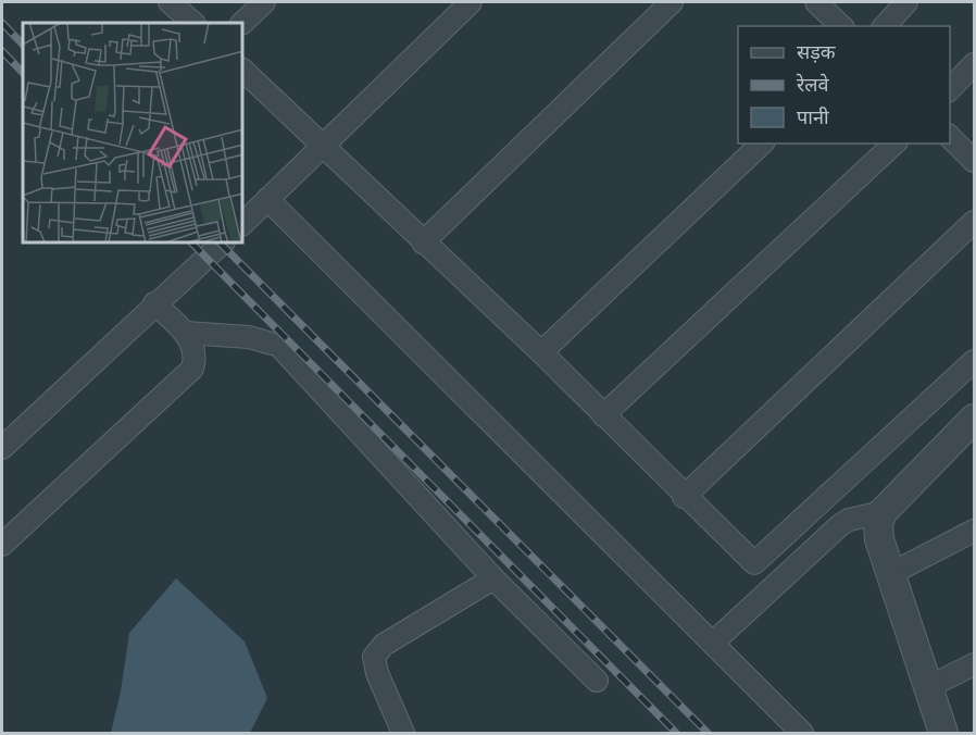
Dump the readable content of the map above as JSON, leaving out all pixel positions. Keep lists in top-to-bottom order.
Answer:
{
  "legend": ["सड़क", "रेलवे", "पानी"]
}
